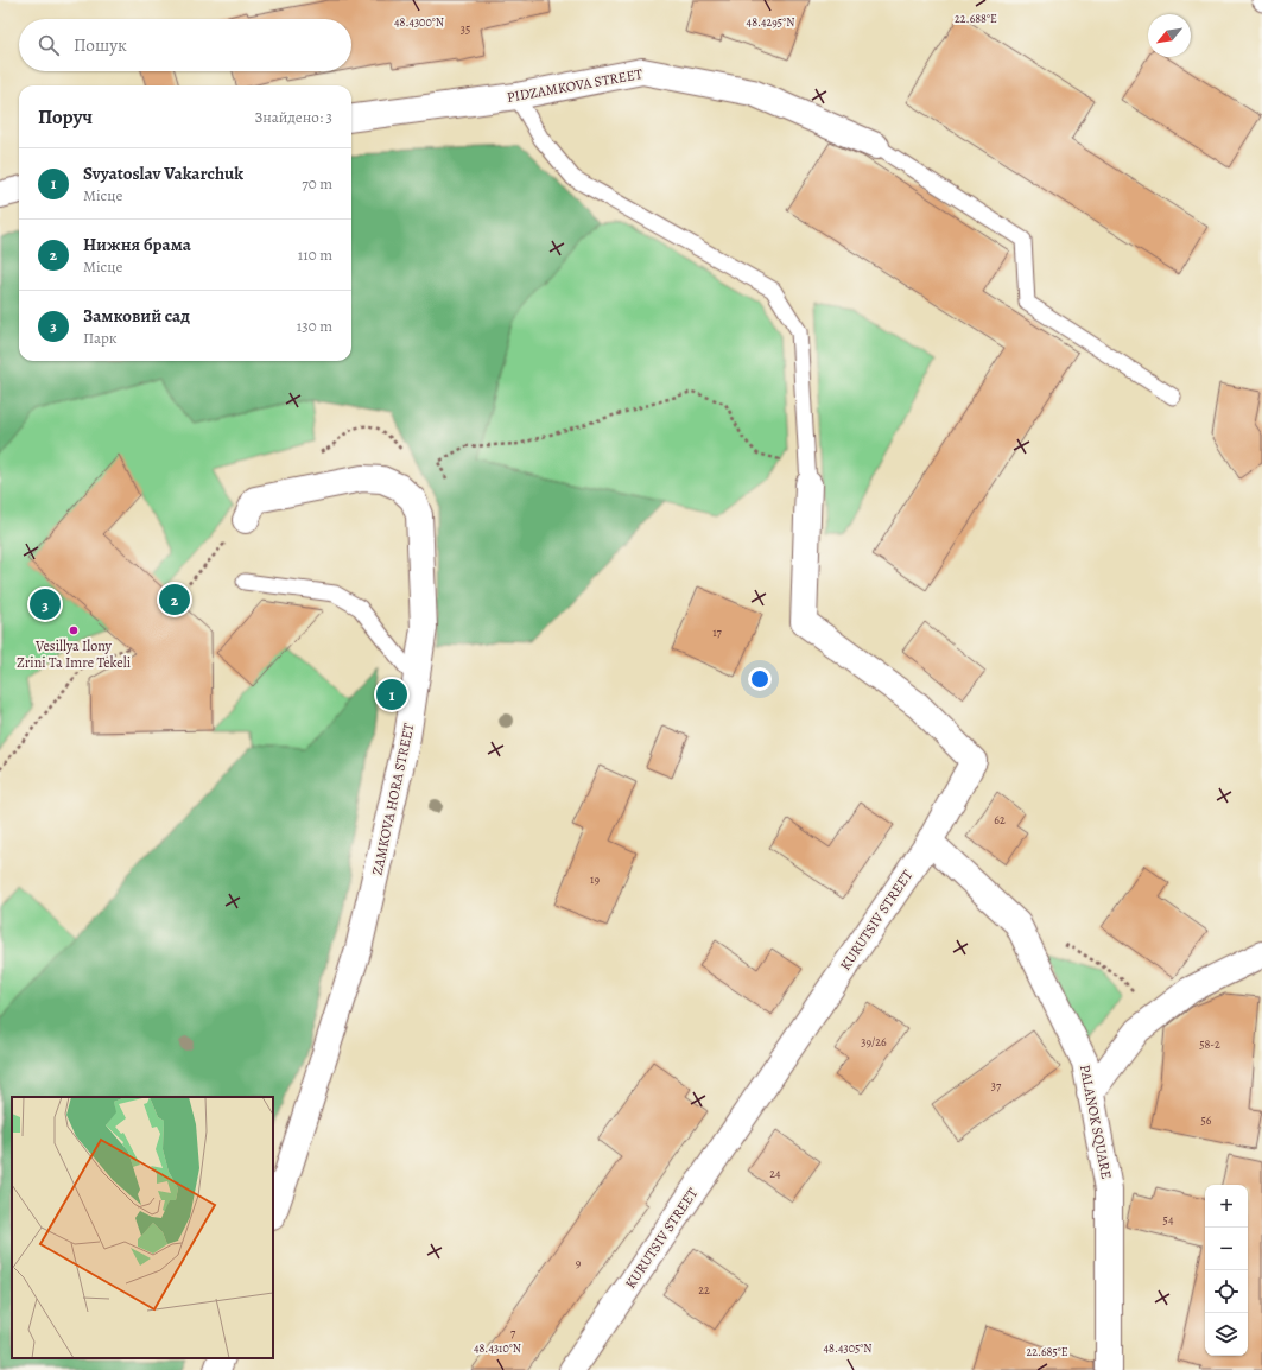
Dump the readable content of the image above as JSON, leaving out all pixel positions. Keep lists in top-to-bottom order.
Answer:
{
  "streets": {
    "street": [
      "PIDZAMKOVA STREET",
      "ZAMKOVA HORA STREET",
      "KURUTSIV STREET",
      "PALANOK SQUARE"
    ]
  },
  "crossings": [
    ["KURUTSIV STREET", "PALANOK SQUARE"]
  ],
  "places": ["Vesillya Ilony Zrini Ta Imre Tekeli"],
  "house_numbers": [
    "35",
    "17",
    "62",
    "19",
    "39/26",
    "58-2",
    "37",
    "56",
    "24",
    "54",
    "9",
    "22",
    "7"
  ],
  "north": "bottom left",
  "page": {
    "search": "Пошук",
    "heading": ["Поруч", "Знайдено: 3"],
    "list": [
      {
        "mark": "1",
        "name": "Svyatoslav Vakarchuk",
        "note": "Місце",
        "value": "70 m"
      },
      {
        "mark": "2",
        "name": "Нижня брама",
        "note": "Місце",
        "value": "110 m"
      },
      {
        "mark": "3",
        "name": "Замковий сад",
        "note": "Парк",
        "value": "130 m"
      }
    ],
    "pins": ["2", "3", "1"],
    "map_buttons": ["+", "−"]
  },
  "coordinates": [
    "22.688°E",
    "48.4300°N",
    "48.4295°N",
    "48.4310°N",
    "48.4305°N",
    "22.685°E"
  ]
}
